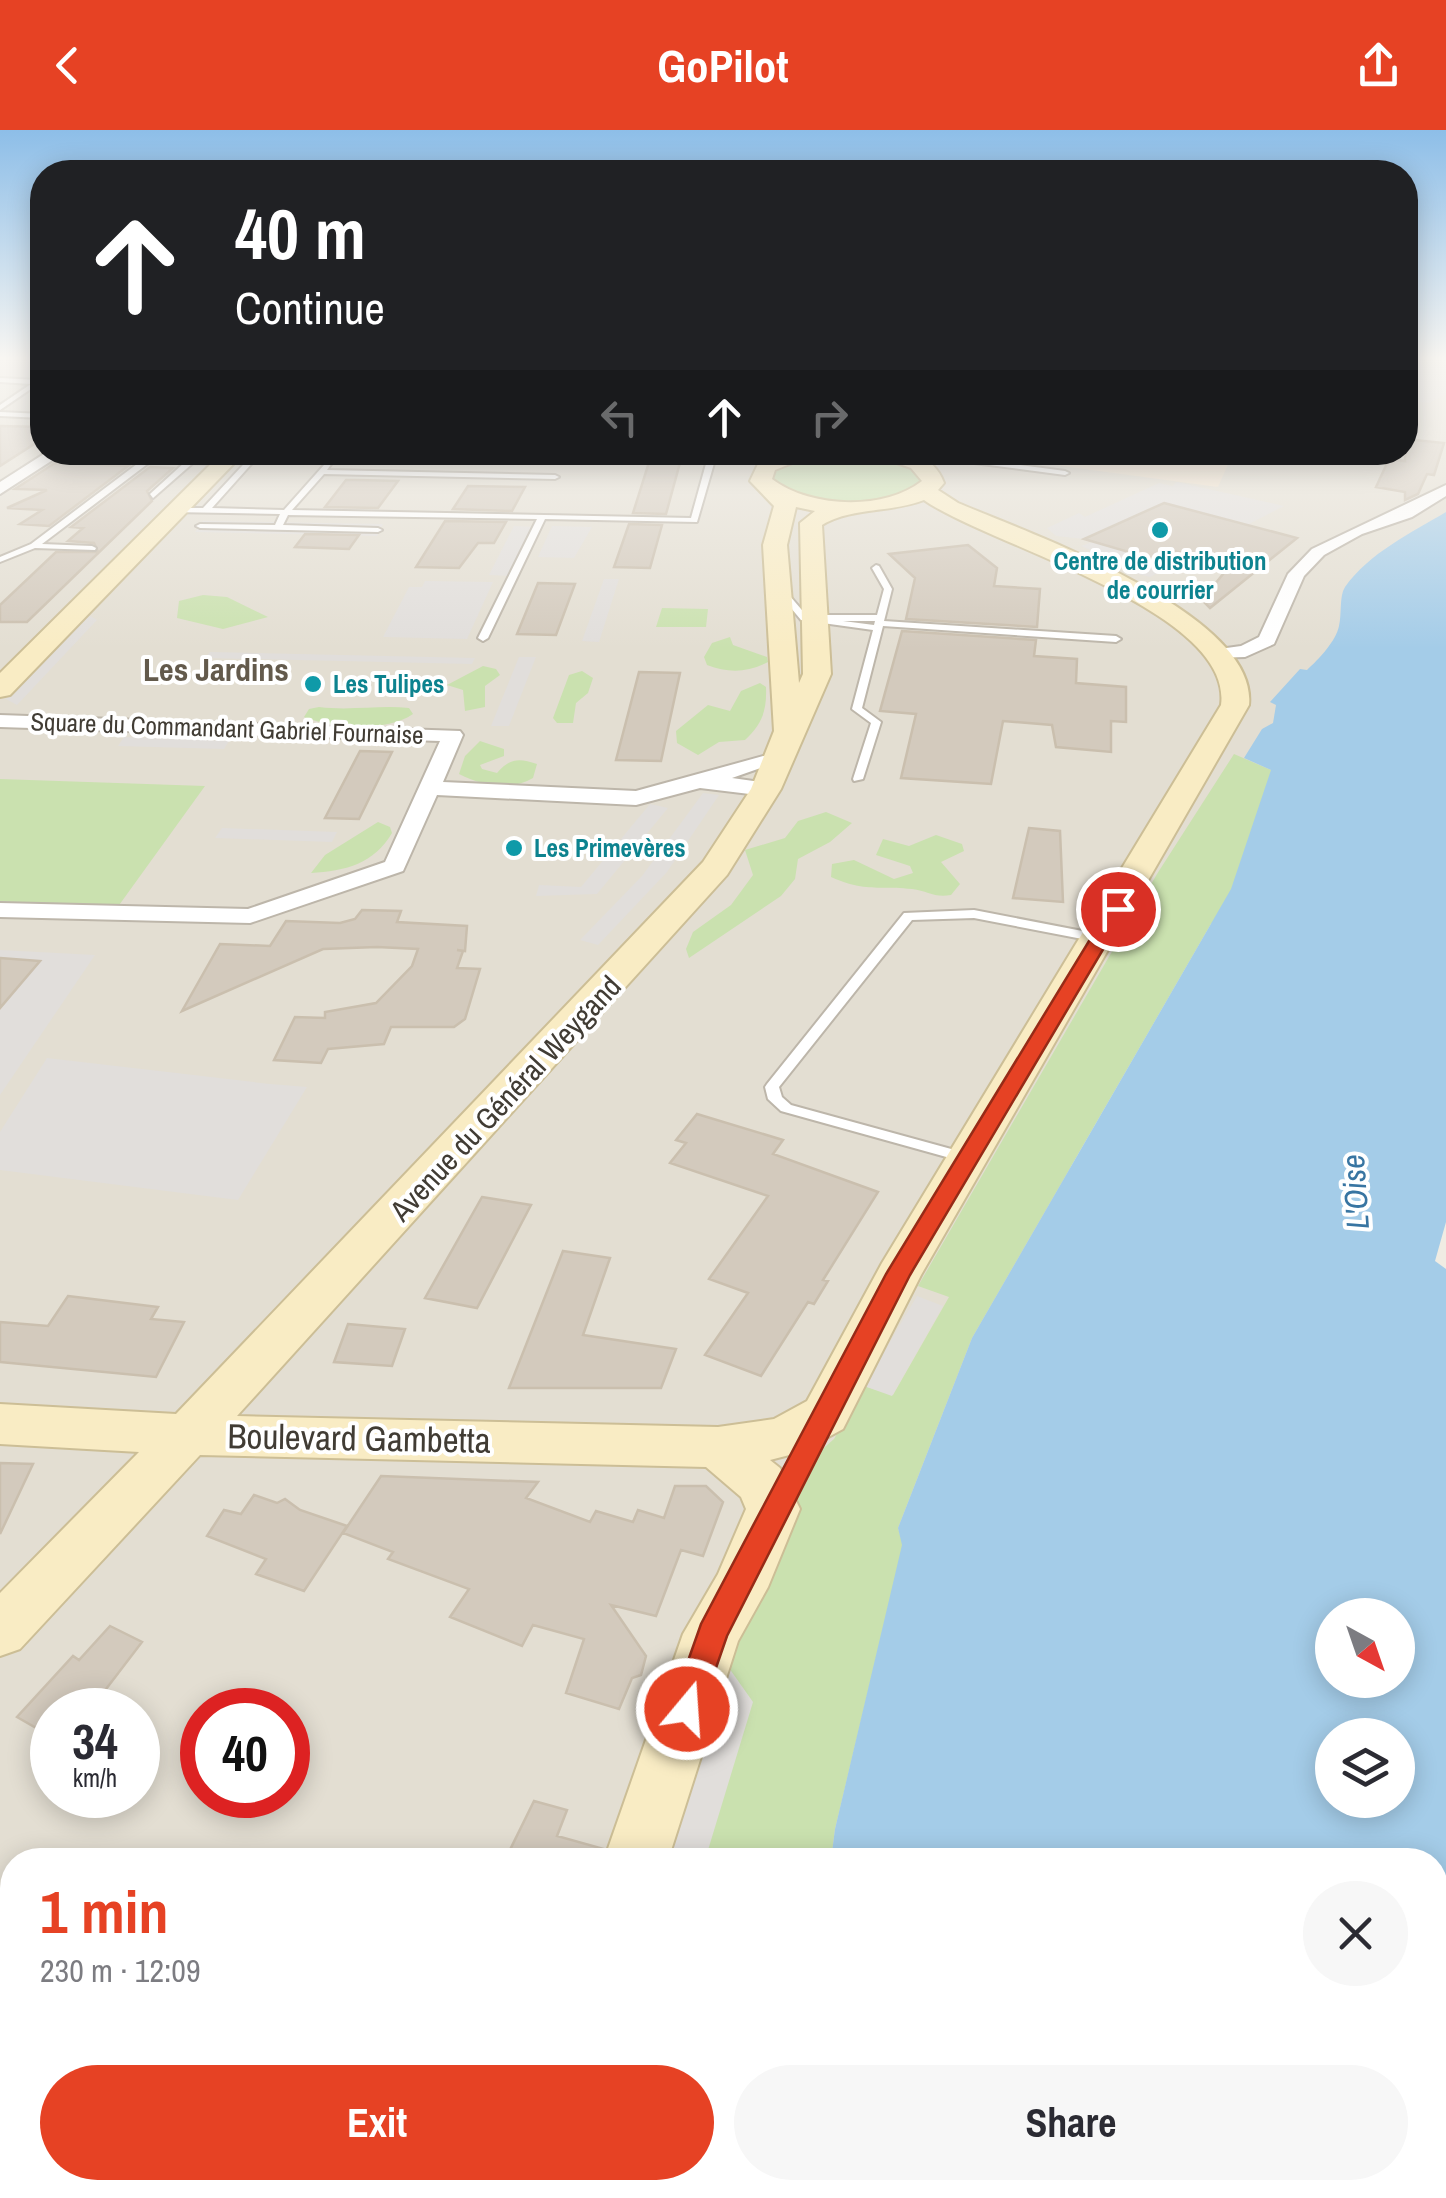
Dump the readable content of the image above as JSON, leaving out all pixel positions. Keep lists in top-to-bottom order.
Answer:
{
  "streets": {
    "street": ["Square du Commandant Gabriel Fournaise", "Avenue du Général Weygand", "Boulevard Gambetta"]
  },
  "crossings": [
    ["Square du Commandant Gabriel Fournaise", "Avenue du Général Weygand"],
    ["Avenue du Général Weygand", "Boulevard Gambetta"]
  ],
  "districts": ["Les Jardins"],
  "water": ["L'Oise"],
  "places": ["Centre de distribution de courrier", "Les Tulipes", "Les Primevères"],
  "north": "bottom right",
  "page": {
    "header": "GoPilot",
    "turn": ["40 m", "Continue"],
    "speed": "34 km/h",
    "limit": "40",
    "heading": ["1 min", "230 m · 12:09"],
    "buttons": ["Exit", "Share"]
  }
}
